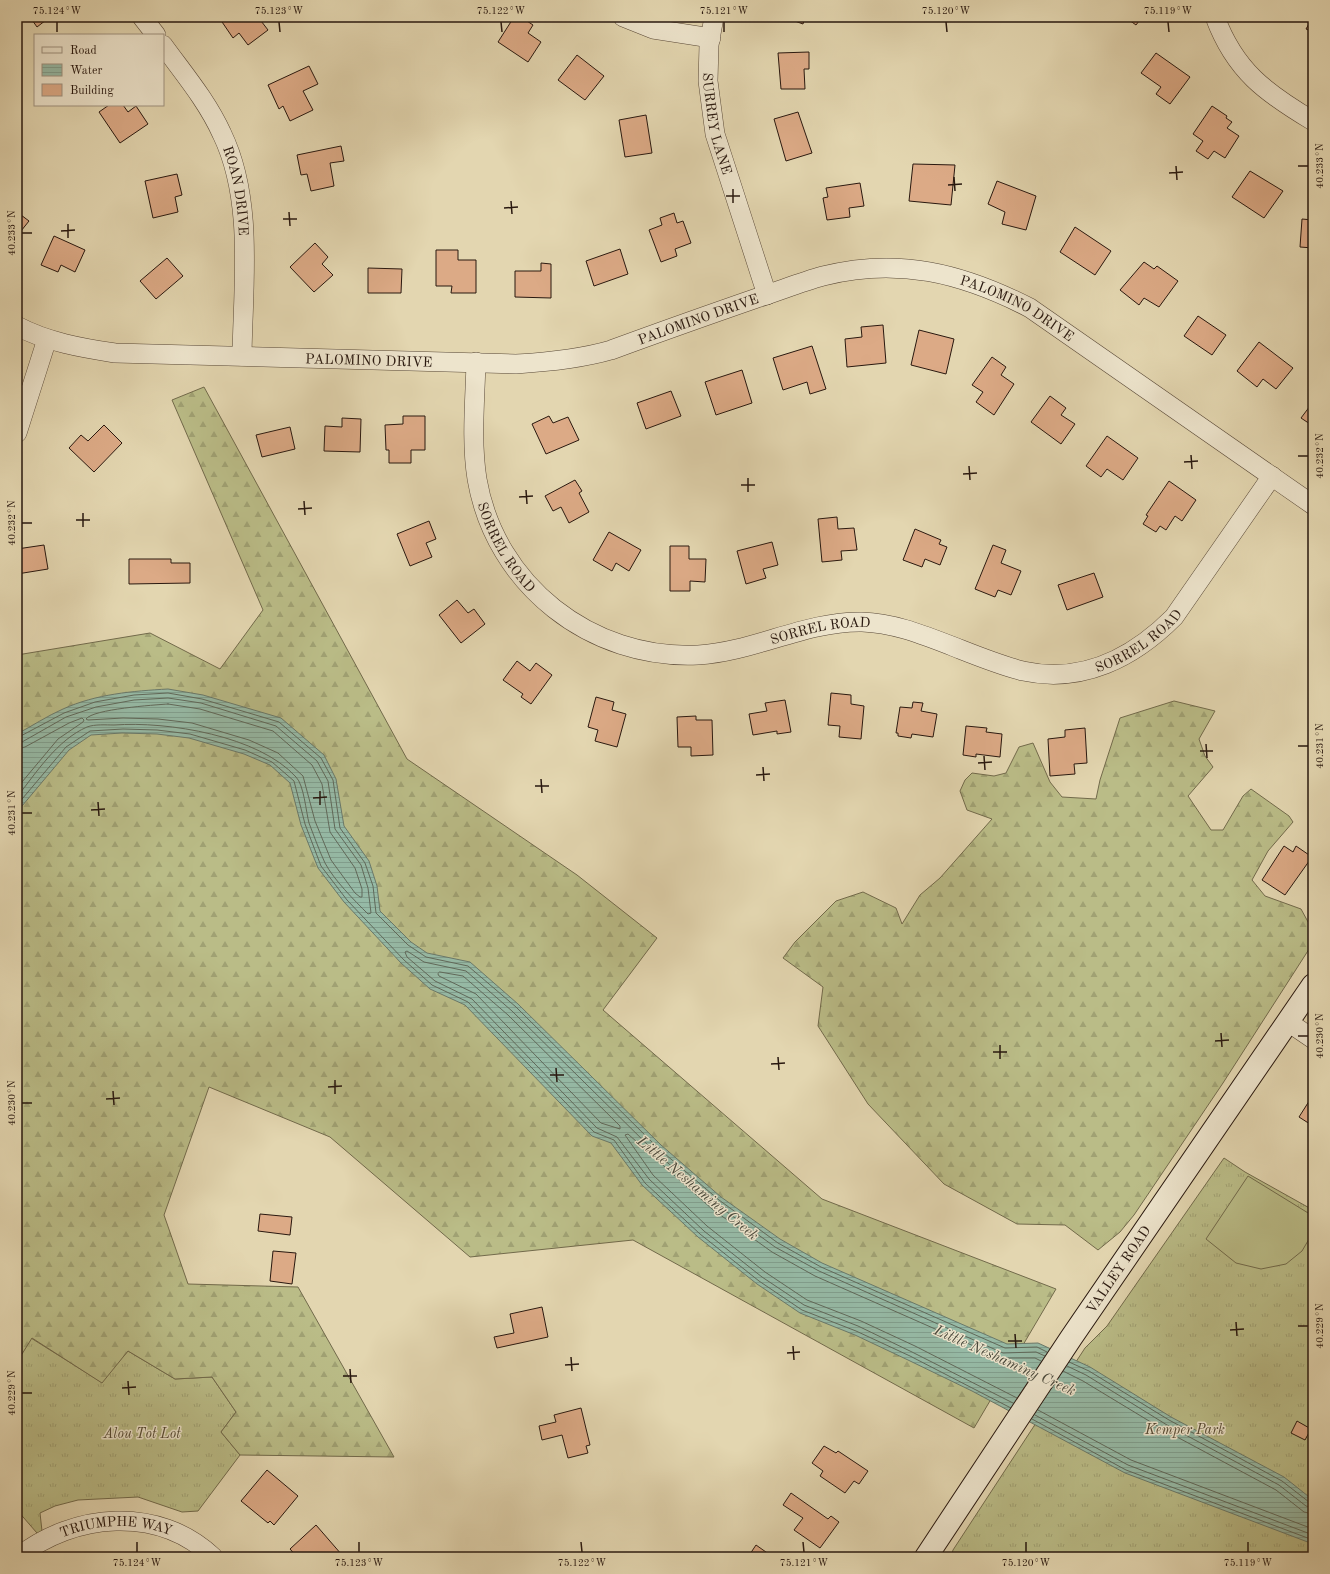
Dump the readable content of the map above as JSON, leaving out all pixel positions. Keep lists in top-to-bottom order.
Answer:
{
  "streets": {
    "street": [
      "SURREY LANE",
      "ROAN DRIVE",
      "PALOMINO DRIVE",
      "SORREL ROAD",
      "VALLEY ROAD",
      "TRIUMPHE WAY"
    ]
  },
  "crossings": [
    ["SURREY LANE", "PALOMINO DRIVE"],
    ["ROAN DRIVE", "PALOMINO DRIVE"],
    ["PALOMINO DRIVE", "SORREL ROAD"]
  ],
  "water": ["Little Neshaminy Creek"],
  "parks": ["Kemper Park", "Alou Tot Lot"],
  "legend": ["Road", "Water", "Building"],
  "coordinates": [
    "75.124°W",
    "75.123°W",
    "75.122°W",
    "75.121°W",
    "75.120°W",
    "75.119°W",
    "40.233°N",
    "40.232°N",
    "40.231°N",
    "40.230°N",
    "40.229°N"
  ]
}
